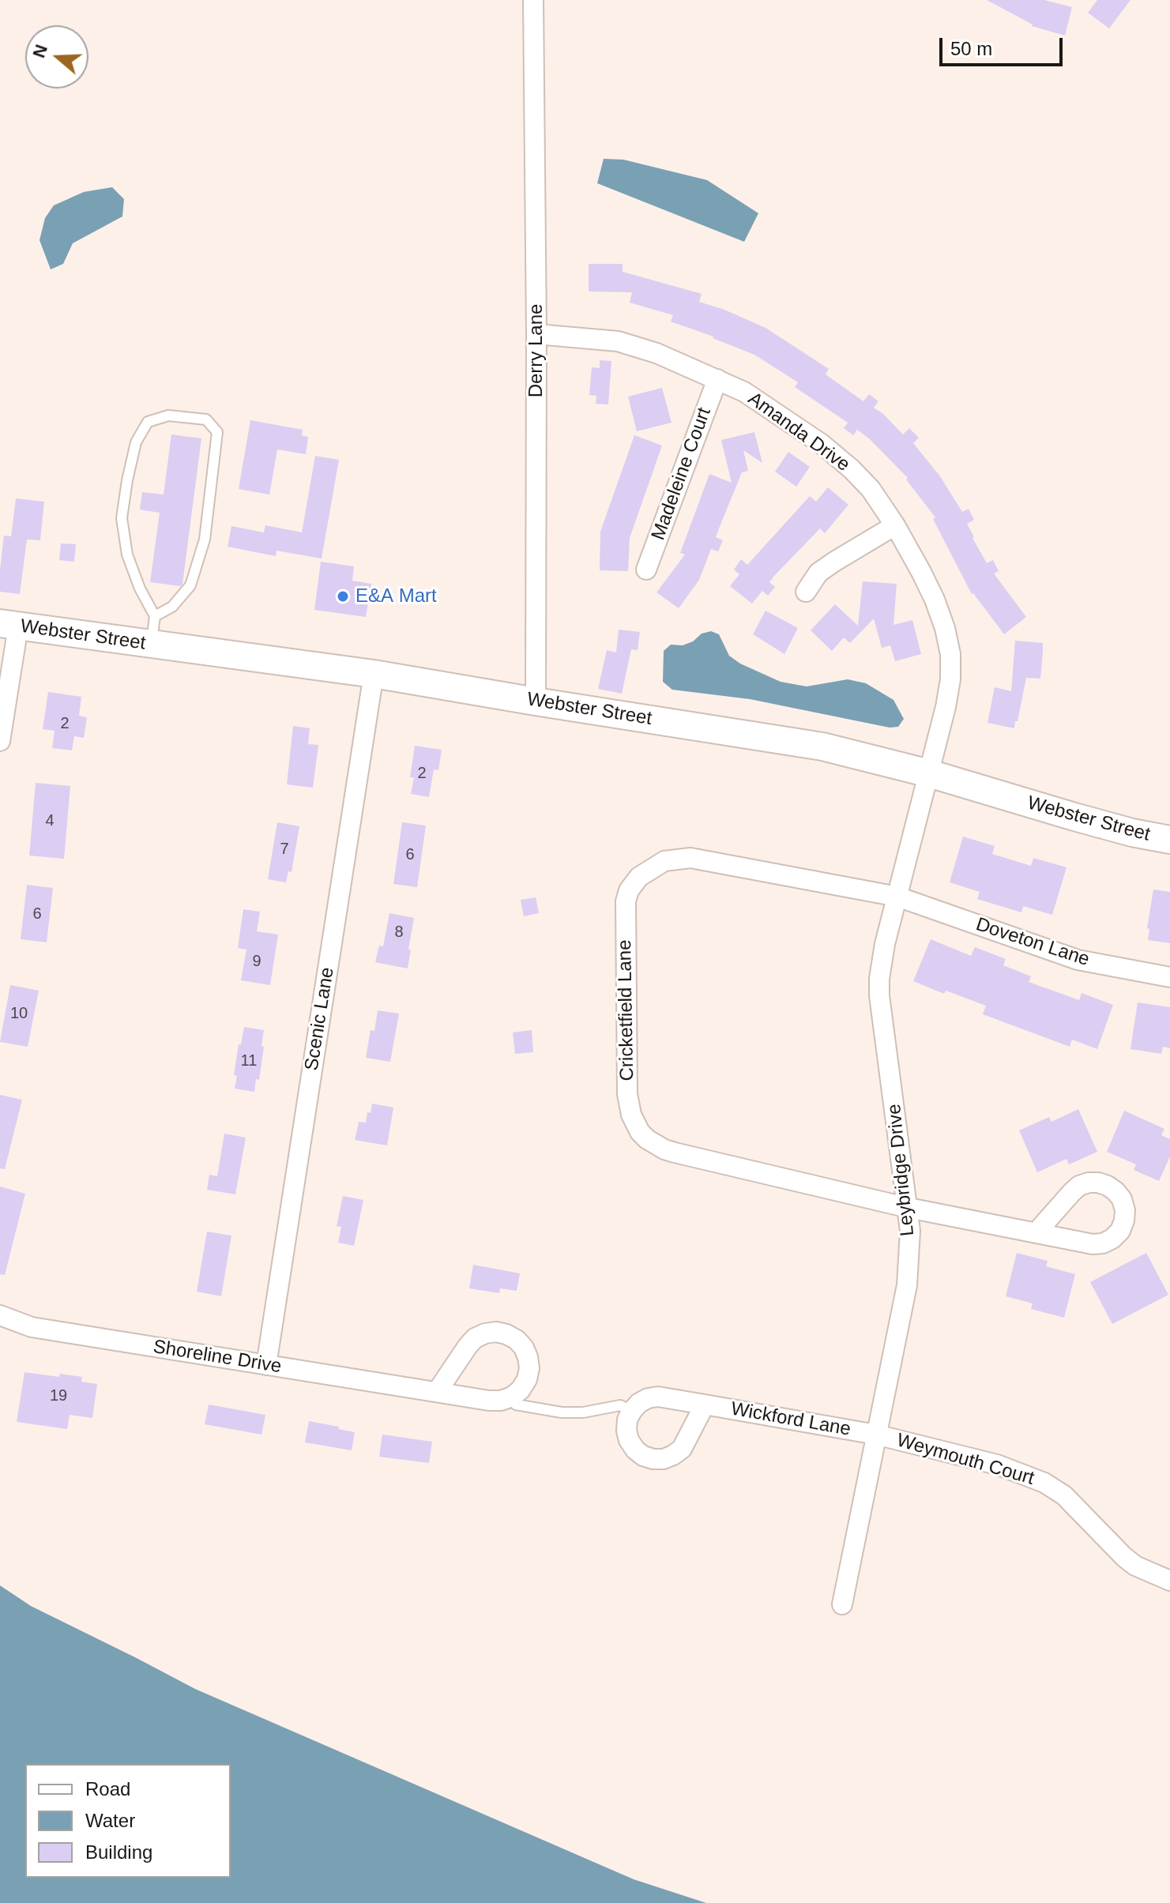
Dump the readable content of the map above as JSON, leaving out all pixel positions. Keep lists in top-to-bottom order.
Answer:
{
  "streets": {
    "main road": ["Webster Street"],
    "street": [
      "Derry Lane",
      "Amanda Drive",
      "Madeleine Court",
      "Doveton Lane",
      "Cricketfield Lane",
      "Scenic Lane",
      "Leybridge Drive",
      "Shoreline Drive",
      "Wickford Lane",
      "Weymouth Court"
    ]
  },
  "crossings": [
    ["Derry Lane", "Amanda Drive"],
    ["Derry Lane", "Webster Street"],
    ["Amanda Drive", "Madeleine Court"],
    ["Amanda Drive", "Webster Street"],
    ["Amanda Drive", "Leybridge Drive"],
    ["Webster Street", "Scenic Lane"],
    ["Webster Street", "Leybridge Drive"],
    ["Doveton Lane", "Cricketfield Lane"],
    ["Doveton Lane", "Leybridge Drive"],
    ["Cricketfield Lane", "Leybridge Drive"],
    ["Scenic Lane", "Shoreline Drive"],
    ["Leybridge Drive", "Wickford Lane"],
    ["Leybridge Drive", "Weymouth Court"],
    ["Wickford Lane", "Weymouth Court"]
  ],
  "places": ["E&A Mart"],
  "house_numbers": [
    "2",
    "2",
    "4",
    "7",
    "6",
    "6",
    "8",
    "9",
    "10",
    "11",
    "19"
  ],
  "legend": ["Road", "Water", "Building"],
  "scale_bar": "50 m",
  "north": "left"
}
